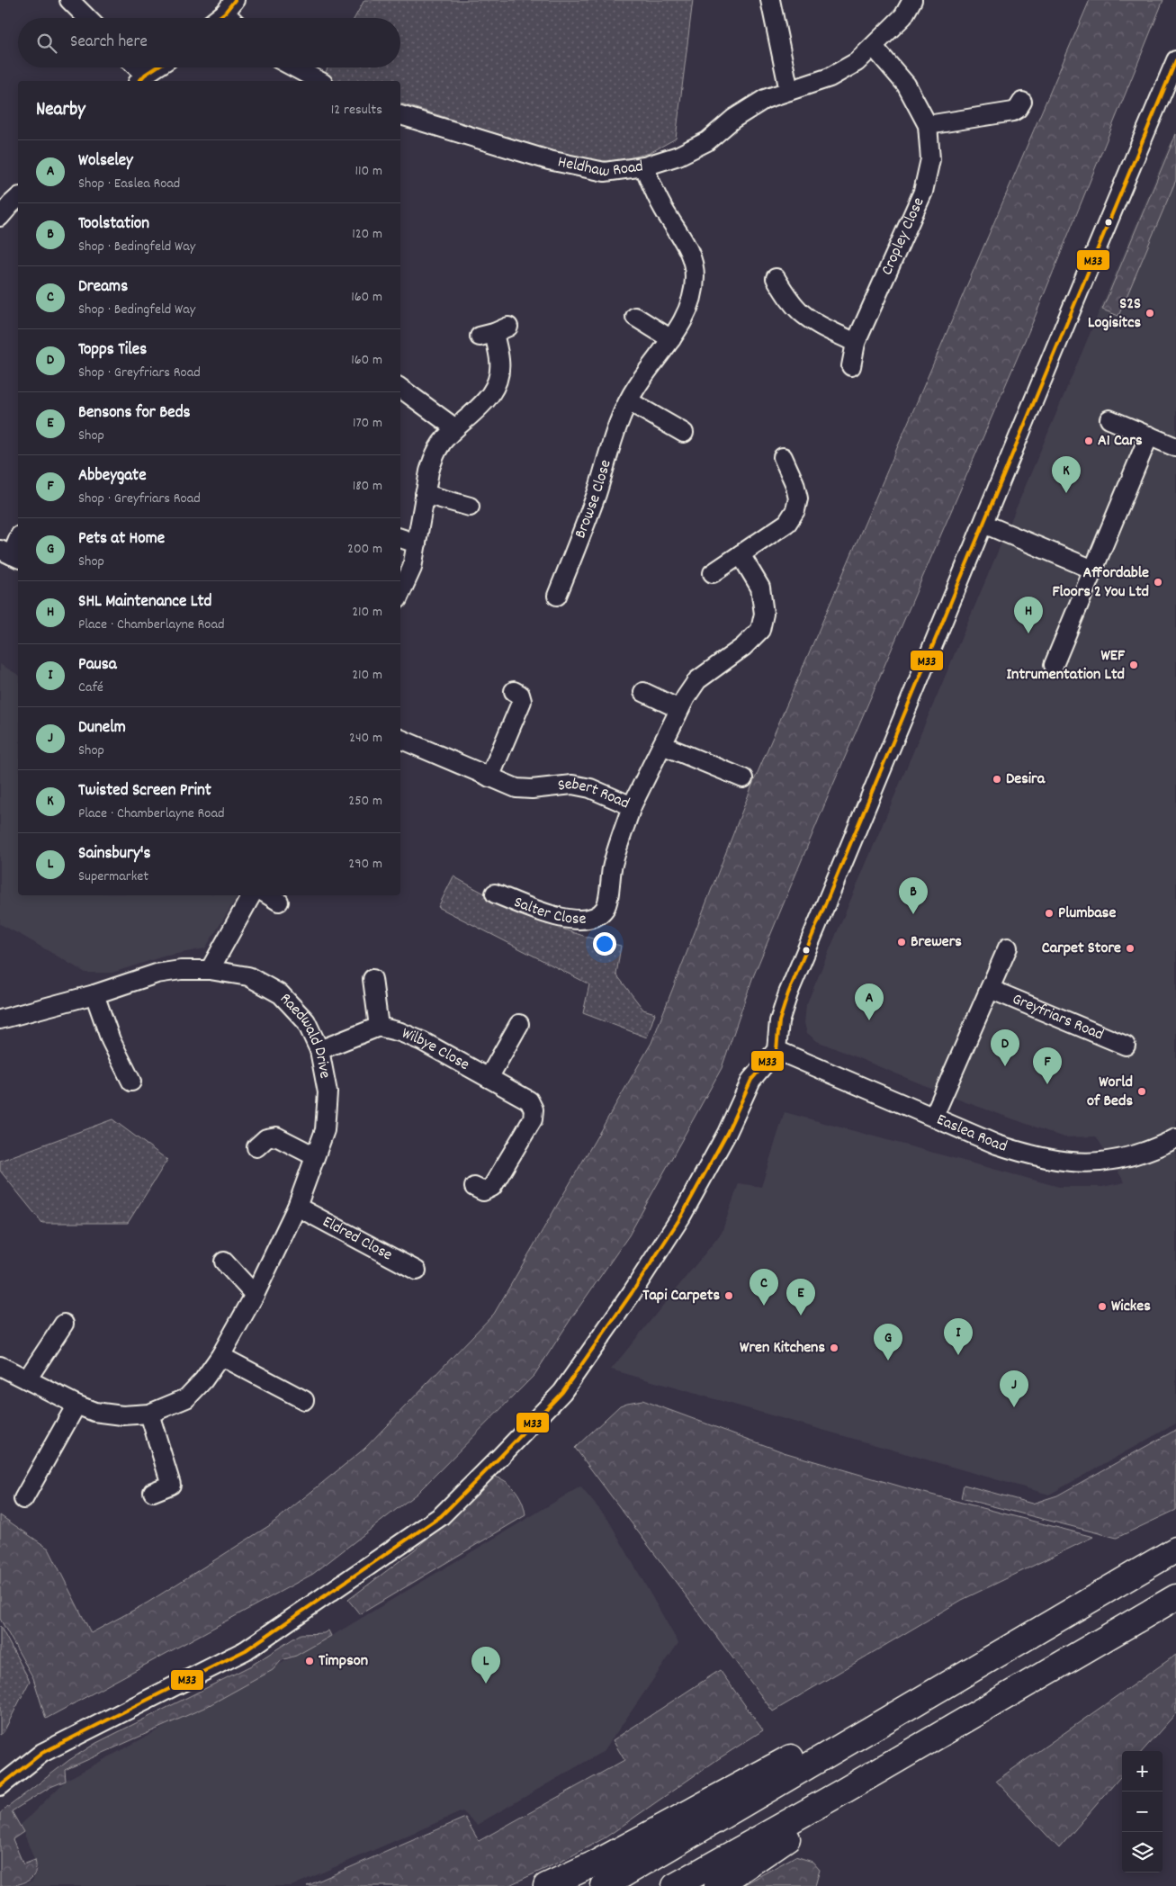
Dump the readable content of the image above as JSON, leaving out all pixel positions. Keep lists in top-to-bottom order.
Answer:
{
  "streets": {
    "street": [
      "Heldhaw Road",
      "Cropley Close",
      "Browse Close",
      "Sebert Road",
      "Salter Close",
      "Greyfriars Road",
      "Raedwald Drive",
      "Wilbye Close",
      "Easlea Road",
      "Eldred Close"
    ]
  },
  "crossings": [
    ["Heldhaw Road", "Cropley Close"],
    ["Heldhaw Road", "Browse Close"],
    ["Sebert Road", "Salter Close"],
    ["Raedwald Drive", "Eldred Close"]
  ],
  "places": [
    "S2S Logisitcs",
    "A1 Cars",
    "Affordable Floors 2 You Ltd",
    "WEF Intrumentation Ltd",
    "Desira",
    "Plumbase",
    "Brewers",
    "Carpet Store",
    "World of Beds",
    "Tapi Carpets",
    "Wickes",
    "Wren Kitchens",
    "Timpson"
  ],
  "lines": ["transit line M33"],
  "page": {
    "search": "Search here",
    "heading": ["Nearby", "12 results"],
    "list": [
      {
        "mark": "A",
        "name": "Wolseley",
        "note": "Shop · Easlea Road",
        "value": "110 m"
      },
      {
        "mark": "B",
        "name": "Toolstation",
        "note": "Shop · Bedingfeld Way",
        "value": "120 m"
      },
      {
        "mark": "C",
        "name": "Dreams",
        "note": "Shop · Bedingfeld Way",
        "value": "160 m"
      },
      {
        "mark": "D",
        "name": "Topps Tiles",
        "note": "Shop · Greyfriars Road",
        "value": "160 m"
      },
      {
        "mark": "E",
        "name": "Bensons for Beds",
        "note": "Shop",
        "value": "170 m"
      },
      {
        "mark": "F",
        "name": "Abbeygate",
        "note": "Shop · Greyfriars Road",
        "value": "180 m"
      },
      {
        "mark": "G",
        "name": "Pets at Home",
        "note": "Shop",
        "value": "200 m"
      },
      {
        "mark": "H",
        "name": "SHL Maintenance Ltd",
        "note": "Place · Chamberlayne Road",
        "value": "210 m"
      },
      {
        "mark": "I",
        "name": "Pausa",
        "note": "Café",
        "value": "210 m"
      },
      {
        "mark": "J",
        "name": "Dunelm",
        "note": "Shop",
        "value": "240 m"
      },
      {
        "mark": "K",
        "name": "Twisted Screen Print",
        "note": "Place · Chamberlayne Road",
        "value": "250 m"
      },
      {
        "mark": "L",
        "name": "Sainsbury's",
        "note": "Supermarket",
        "value": "290 m"
      }
    ],
    "pins": [
      "K",
      "H",
      "B",
      "A",
      "D",
      "F",
      "C",
      "E",
      "I",
      "G",
      "J",
      "L"
    ],
    "map_buttons": ["+", "−"]
  }
}
